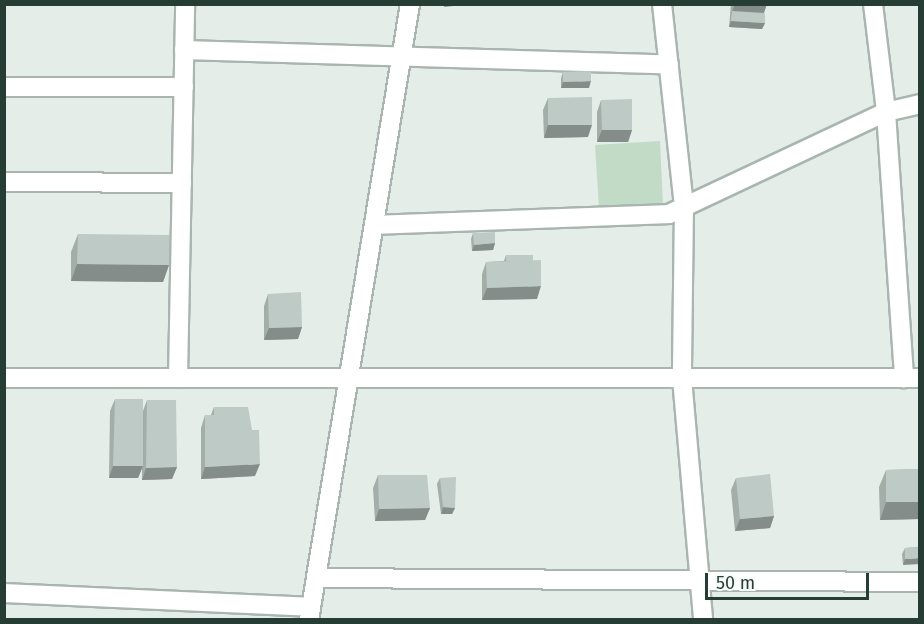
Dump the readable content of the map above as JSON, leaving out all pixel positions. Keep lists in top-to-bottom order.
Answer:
{
  "scale_bar": "50 m"
}
